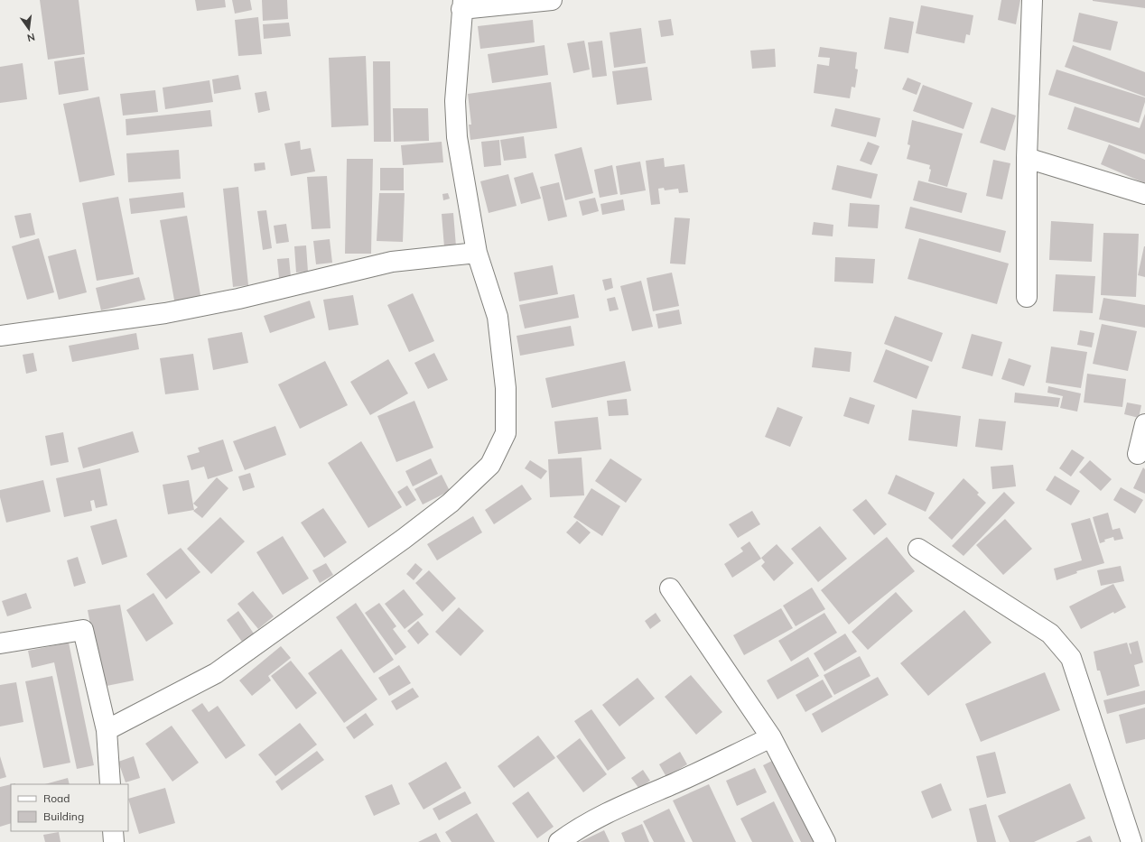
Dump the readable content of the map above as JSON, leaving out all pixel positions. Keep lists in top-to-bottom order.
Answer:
{
  "legend": ["Road", "Building"],
  "north": "bottom"
}
